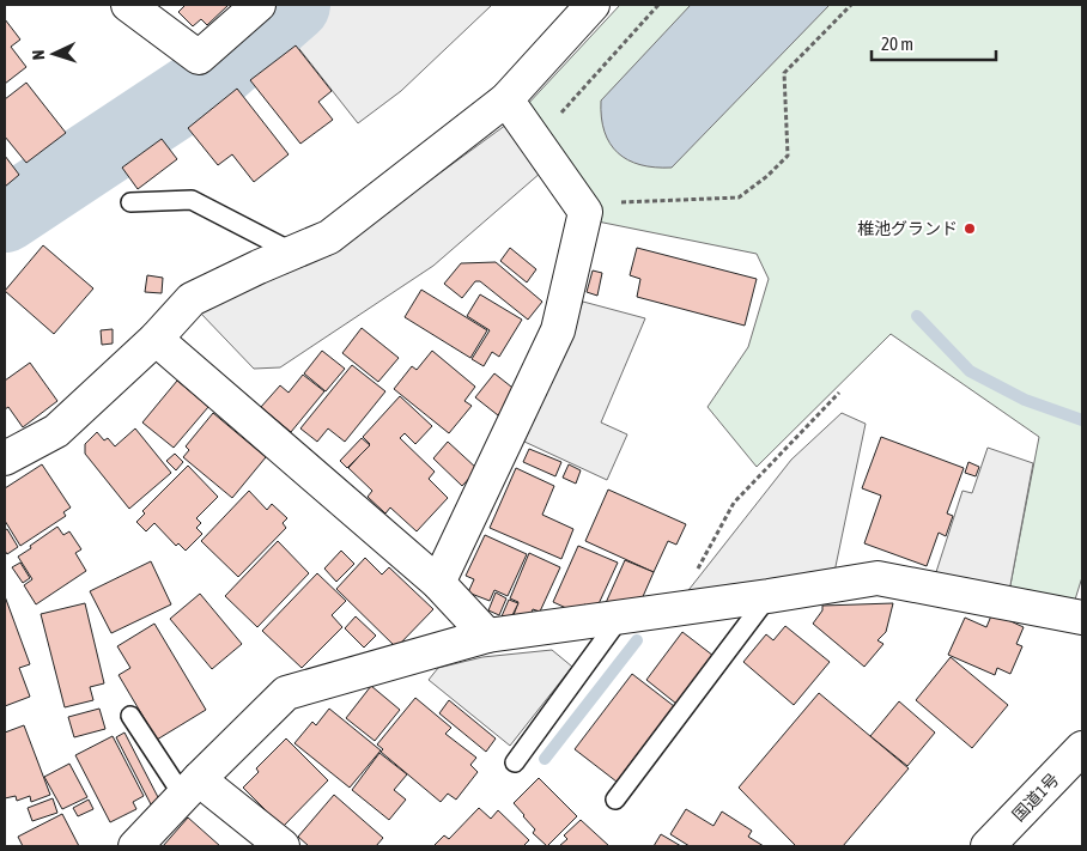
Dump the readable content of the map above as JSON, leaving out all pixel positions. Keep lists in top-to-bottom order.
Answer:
{
  "streets": {
    "main road": ["国道1号"]
  },
  "places": ["椎池グランド"],
  "scale_bar": "20 m",
  "north": "left"
}
